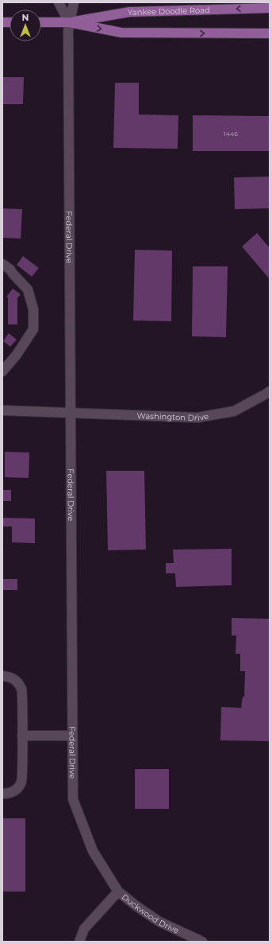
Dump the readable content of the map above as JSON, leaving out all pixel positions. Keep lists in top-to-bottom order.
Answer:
{
  "streets": {
    "main road": ["Yankee Doodle Road"],
    "street": ["Federal Drive", "Washington Drive", "Duckwood Drive"]
  },
  "crossings": [
    ["Yankee Doodle Road", "Federal Drive"],
    ["Federal Drive", "Washington Drive"],
    ["Federal Drive", "Duckwood Drive"]
  ],
  "house_numbers": ["1446"],
  "north": "top"
}
